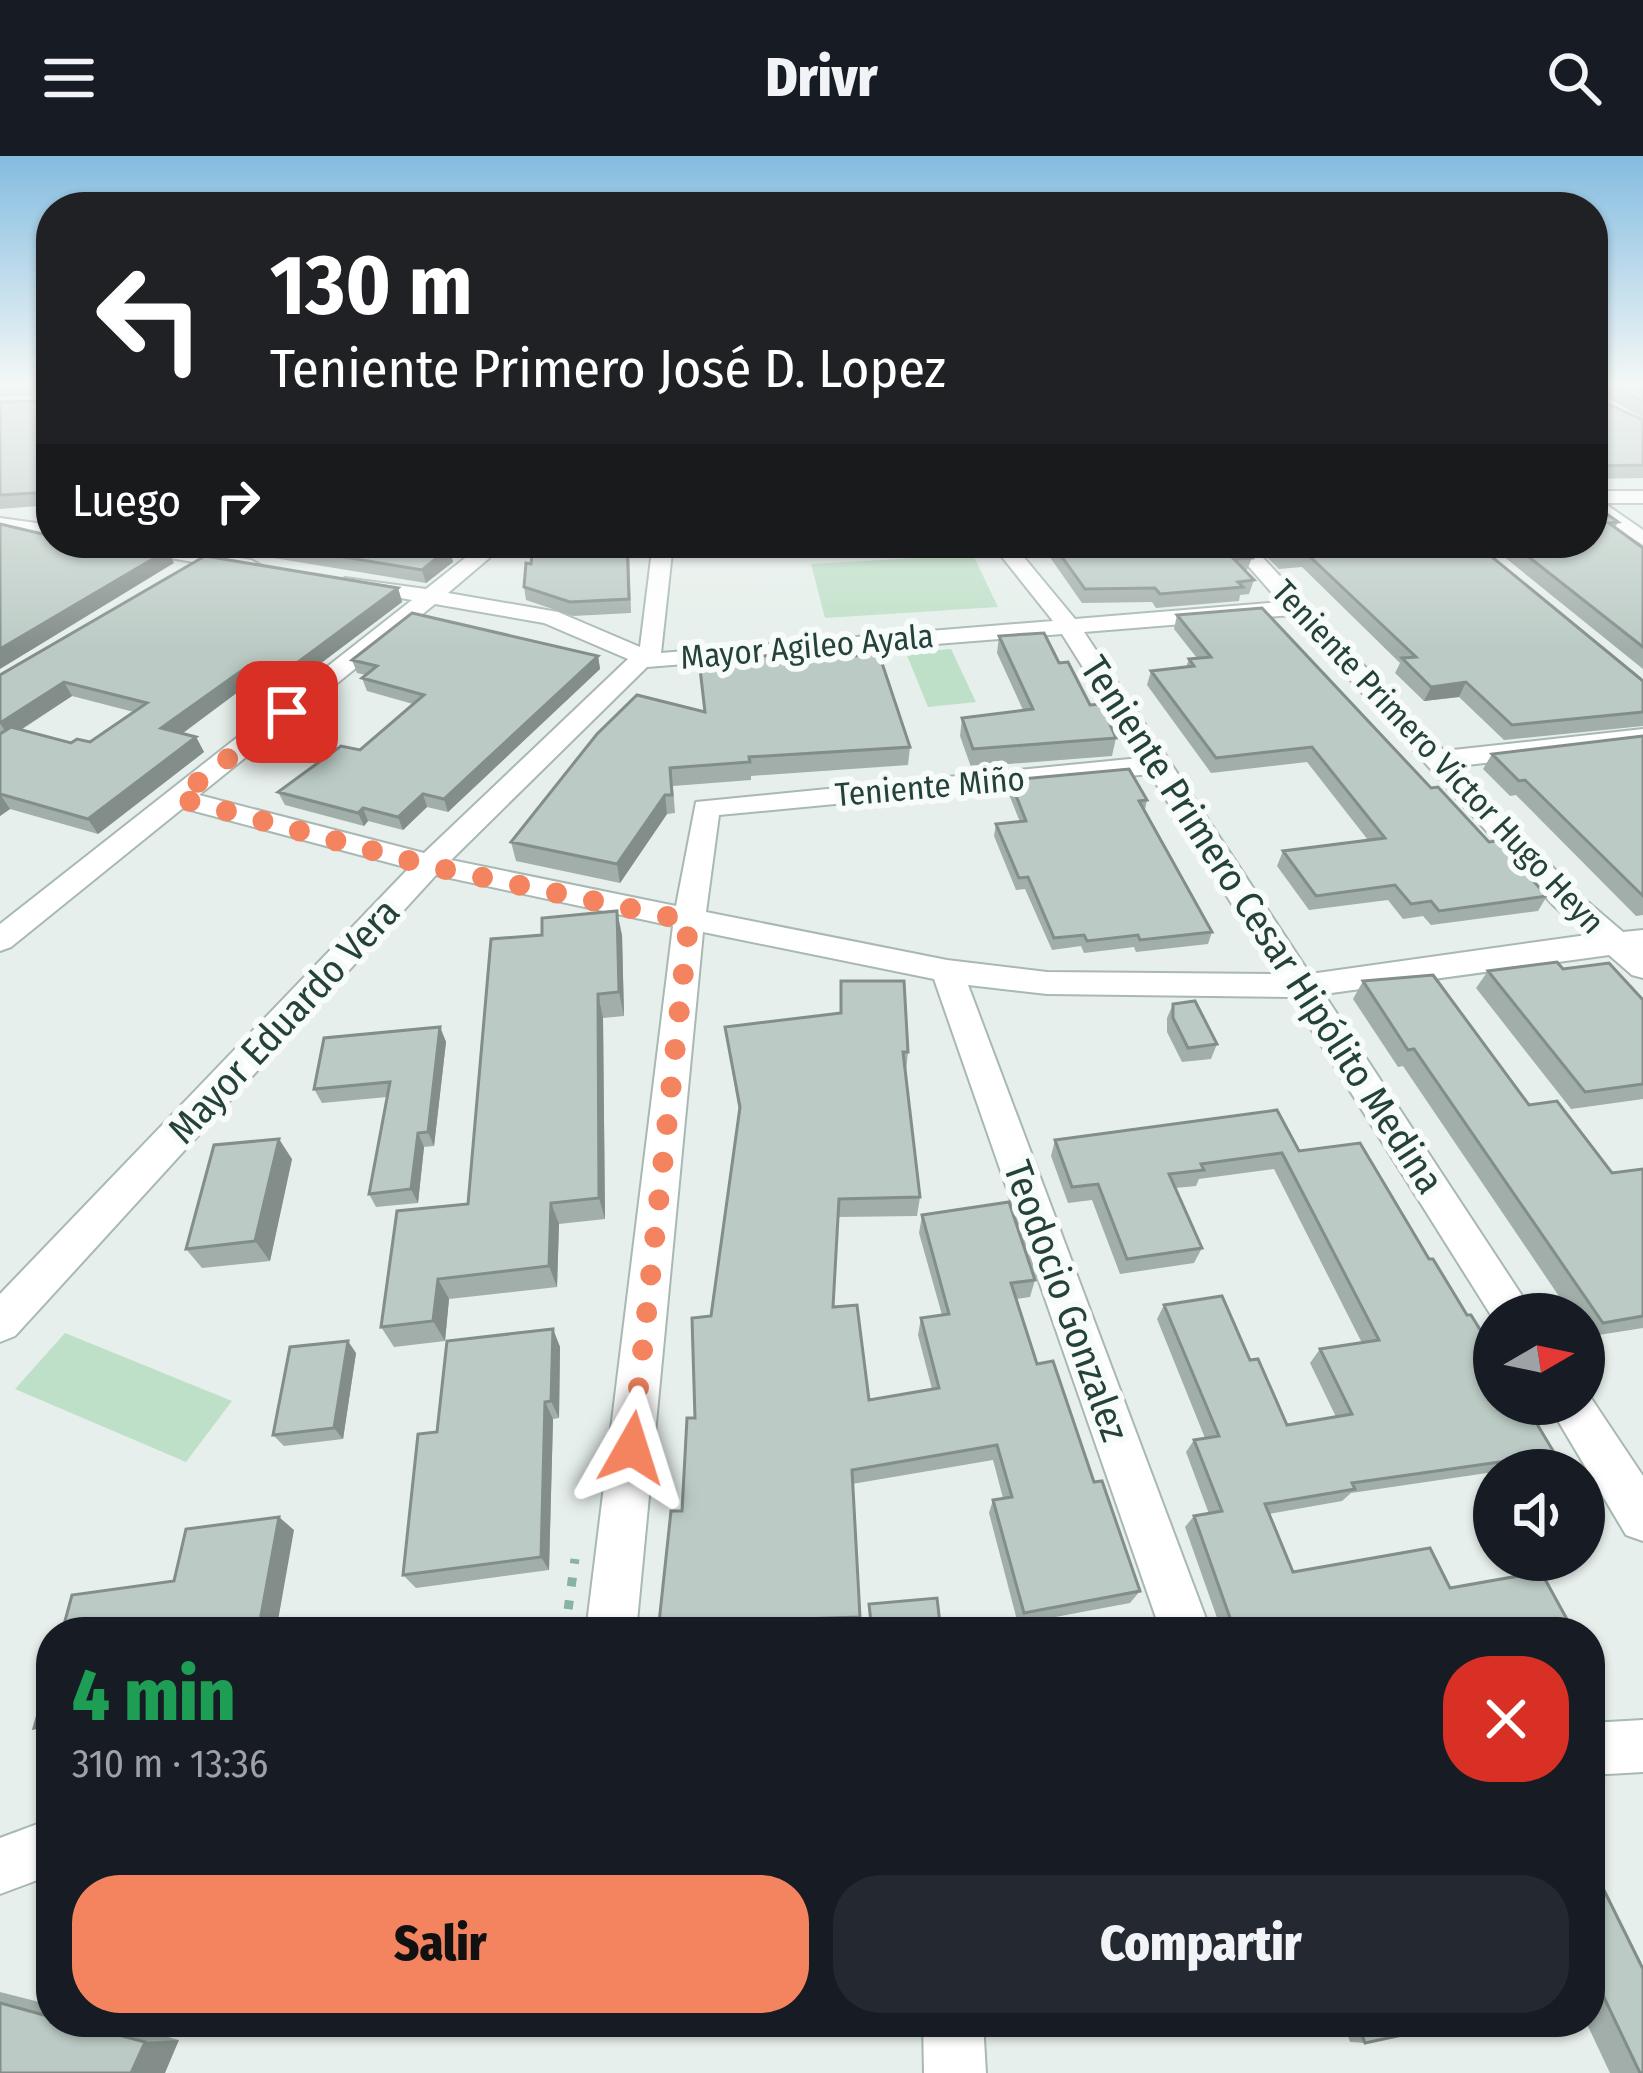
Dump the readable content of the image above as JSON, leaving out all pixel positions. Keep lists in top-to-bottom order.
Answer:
{
  "streets": {
    "street": [
      "Mayor Agileo Ayala",
      "Teniente Primero Victor Hugo Heyn",
      "Teniente Miño",
      "Teniente Primero Cesar Hipólito Medina",
      "Mayor Eduardo Vera",
      "Teodocio Gonzalez"
    ]
  },
  "crossings": [
    ["Mayor Agileo Ayala", "Teniente Primero Victor Hugo Heyn"],
    ["Mayor Agileo Ayala", "Teniente Primero Cesar Hipólito Medina"],
    ["Mayor Agileo Ayala", "Mayor Eduardo Vera"],
    ["Teniente Miño", "Teniente Primero Cesar Hipólito Medina"]
  ],
  "north": "right",
  "page": {
    "header": "Drivr",
    "turn": ["130 m", "Teniente Primero José D. Lopez"],
    "then": "Luego",
    "heading": ["4 min", "310 m · 13:36"],
    "buttons": ["Salir", "Compartir"]
  }
}
